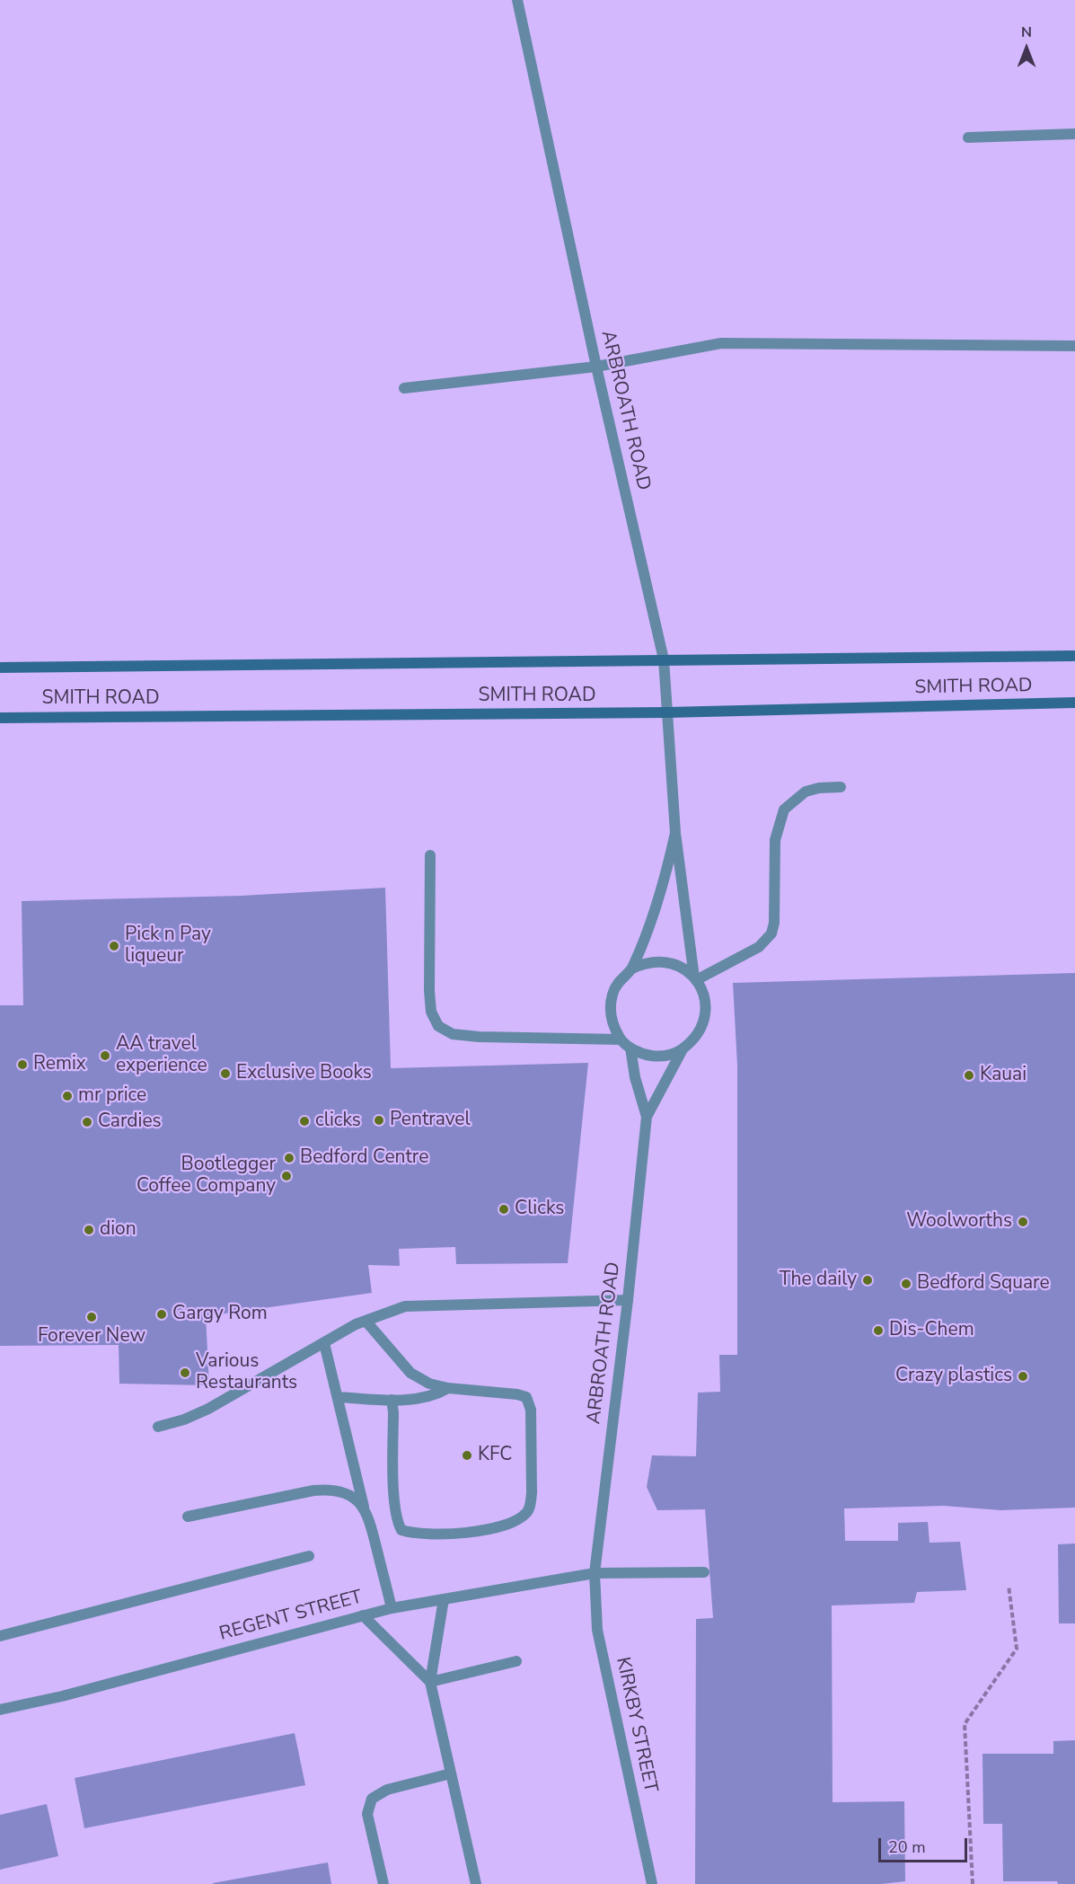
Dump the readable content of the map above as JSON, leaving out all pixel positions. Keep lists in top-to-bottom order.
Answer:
{
  "streets": {
    "main road": ["SMITH ROAD"],
    "street": ["ARBROATH ROAD", "REGENT STREET", "KIRKBY STREET"]
  },
  "crossings": [
    ["ARBROATH ROAD", "SMITH ROAD"],
    ["ARBROATH ROAD", "REGENT STREET"],
    ["ARBROATH ROAD", "KIRKBY STREET"],
    ["REGENT STREET", "KIRKBY STREET"]
  ],
  "places": [
    "Pick n Pay liqueur",
    "AA travel experience",
    "Remix",
    "Exclusive Books",
    "Kauai",
    "mr price",
    "Pentravel",
    "clicks",
    "Cardies",
    "Bedford Centre",
    "Bootlegger Coffee Company",
    "Clicks",
    "Woolworths",
    "dion",
    "The daily",
    "Bedford Square",
    "Gargy Rom",
    "Forever New",
    "Dis-Chem",
    "Various Restaurants",
    "Crazy plastics",
    "KFC"
  ],
  "scale_bar": "20 m",
  "north": "top"
}
